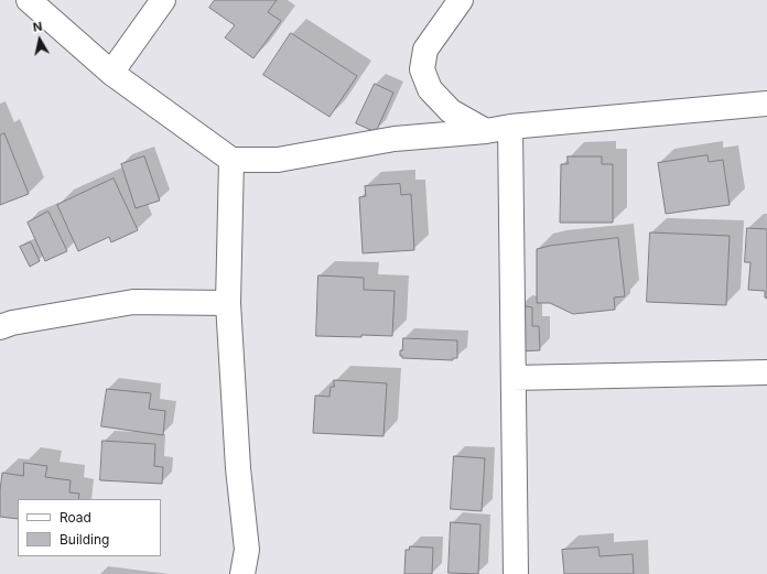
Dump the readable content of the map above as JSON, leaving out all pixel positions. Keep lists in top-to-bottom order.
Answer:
{
  "legend": ["Road", "Building"],
  "north": "top"
}
